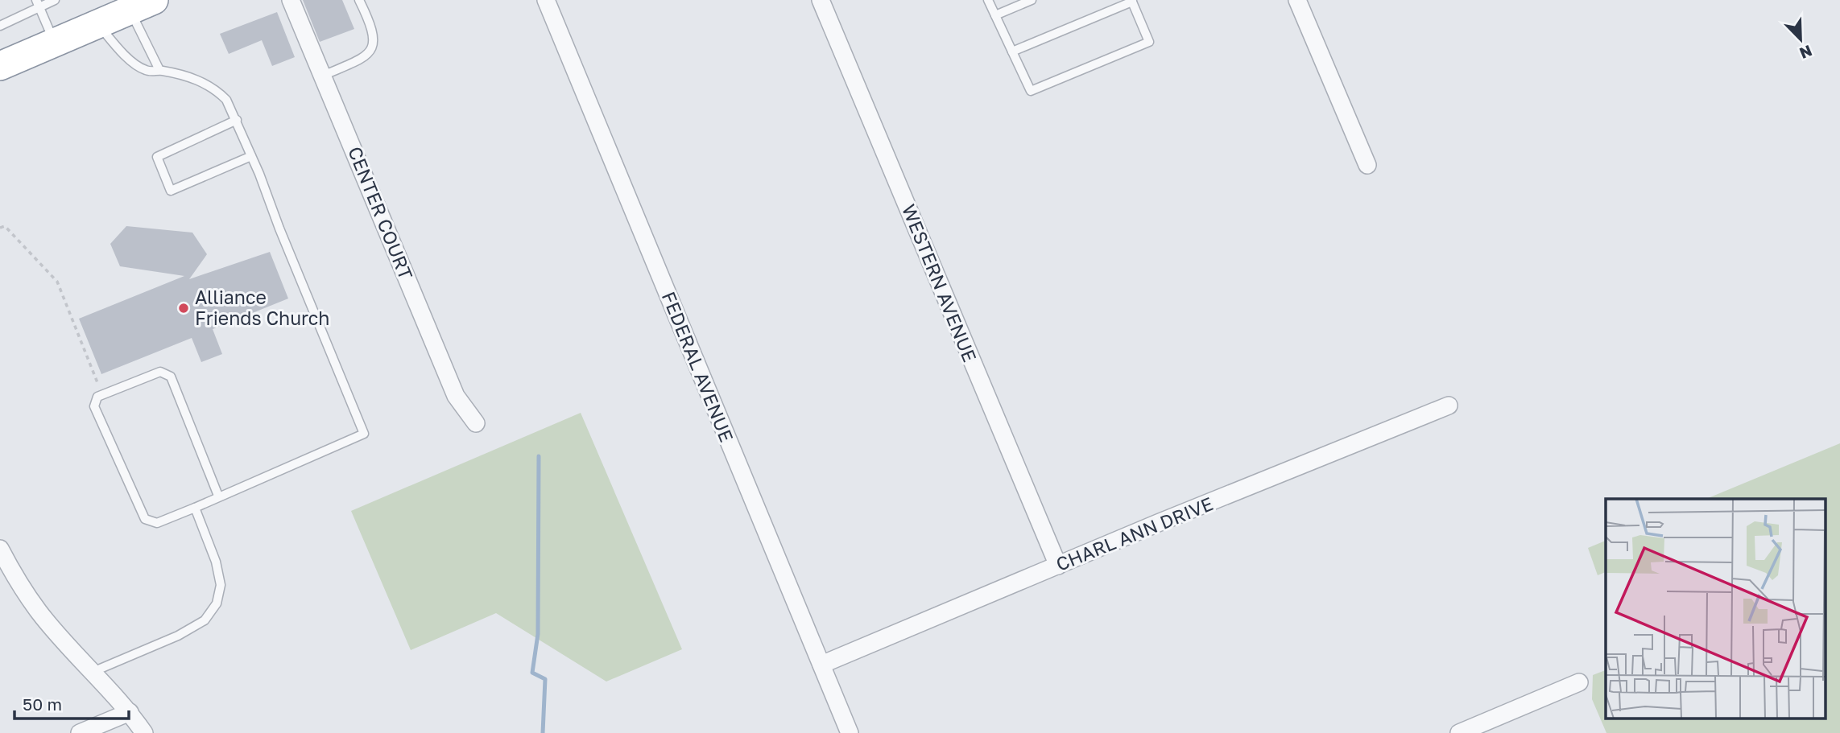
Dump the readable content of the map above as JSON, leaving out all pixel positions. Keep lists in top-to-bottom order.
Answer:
{
  "streets": {
    "street": [
      "CENTER COURT",
      "WESTERN AVENUE",
      "FEDERAL AVENUE",
      "CHARL ANN DRIVE"
    ]
  },
  "crossings": [
    ["WESTERN AVENUE", "CHARL ANN DRIVE"],
    ["FEDERAL AVENUE", "CHARL ANN DRIVE"]
  ],
  "places": ["Alliance Friends Church"],
  "scale_bar": "50 m",
  "north": "bottom right"
}
